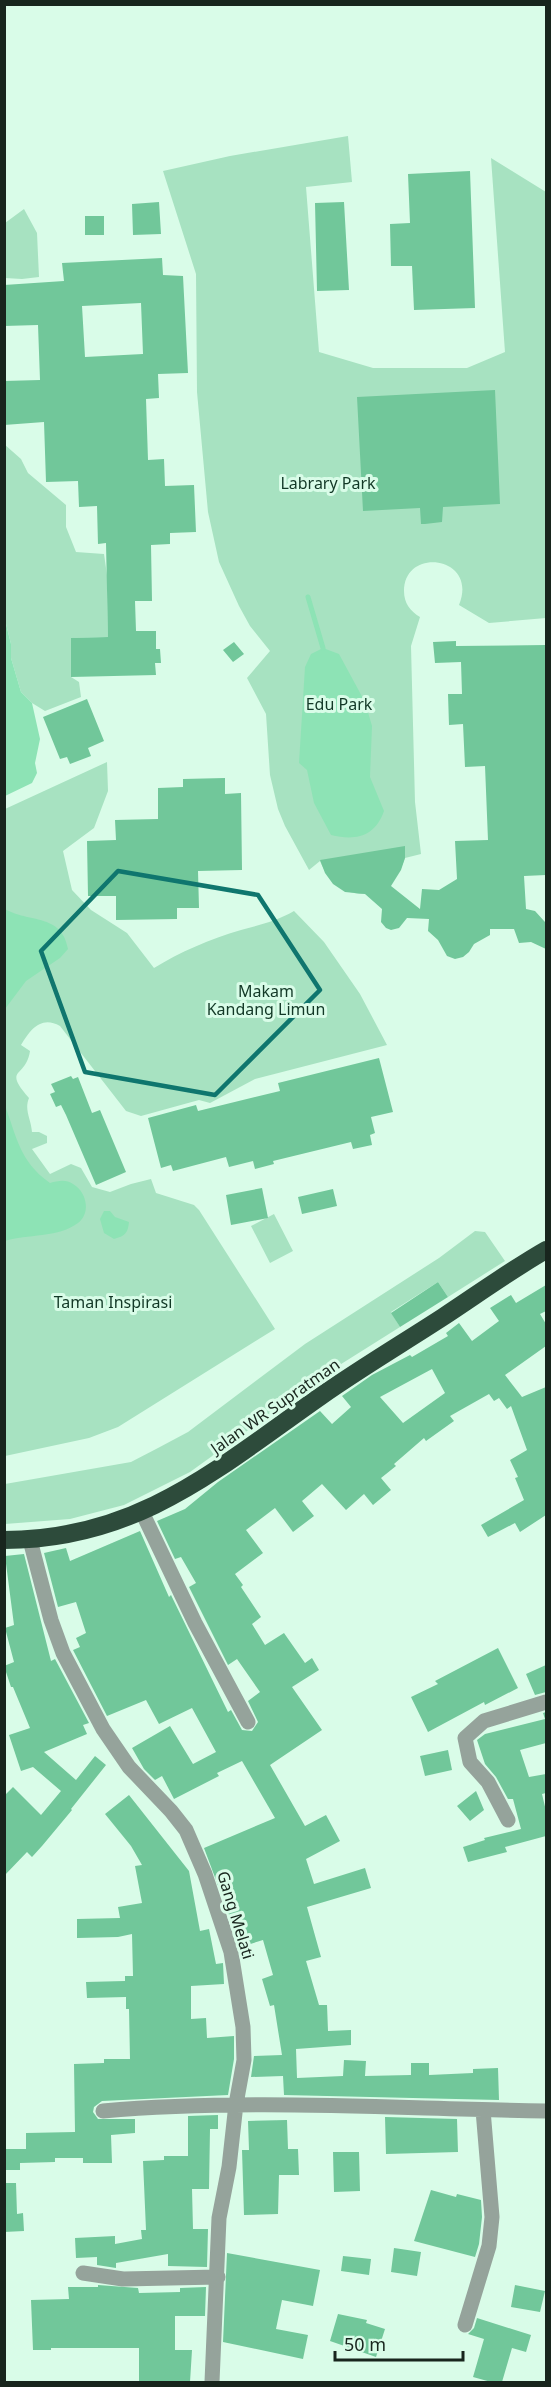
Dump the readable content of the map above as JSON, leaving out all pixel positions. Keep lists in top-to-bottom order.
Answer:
{
  "streets": {
    "highway": ["Jalan WR Supratman"],
    "street": ["Gang Melati"]
  },
  "crossings": [
    ["Jalan WR Supratman", "Gang Melati"]
  ],
  "parks": [
    "Labrary Park",
    "Edu Park",
    "Makam Kandang Limun",
    "Taman Inspirasi"
  ],
  "scale_bar": "50 m"
}
